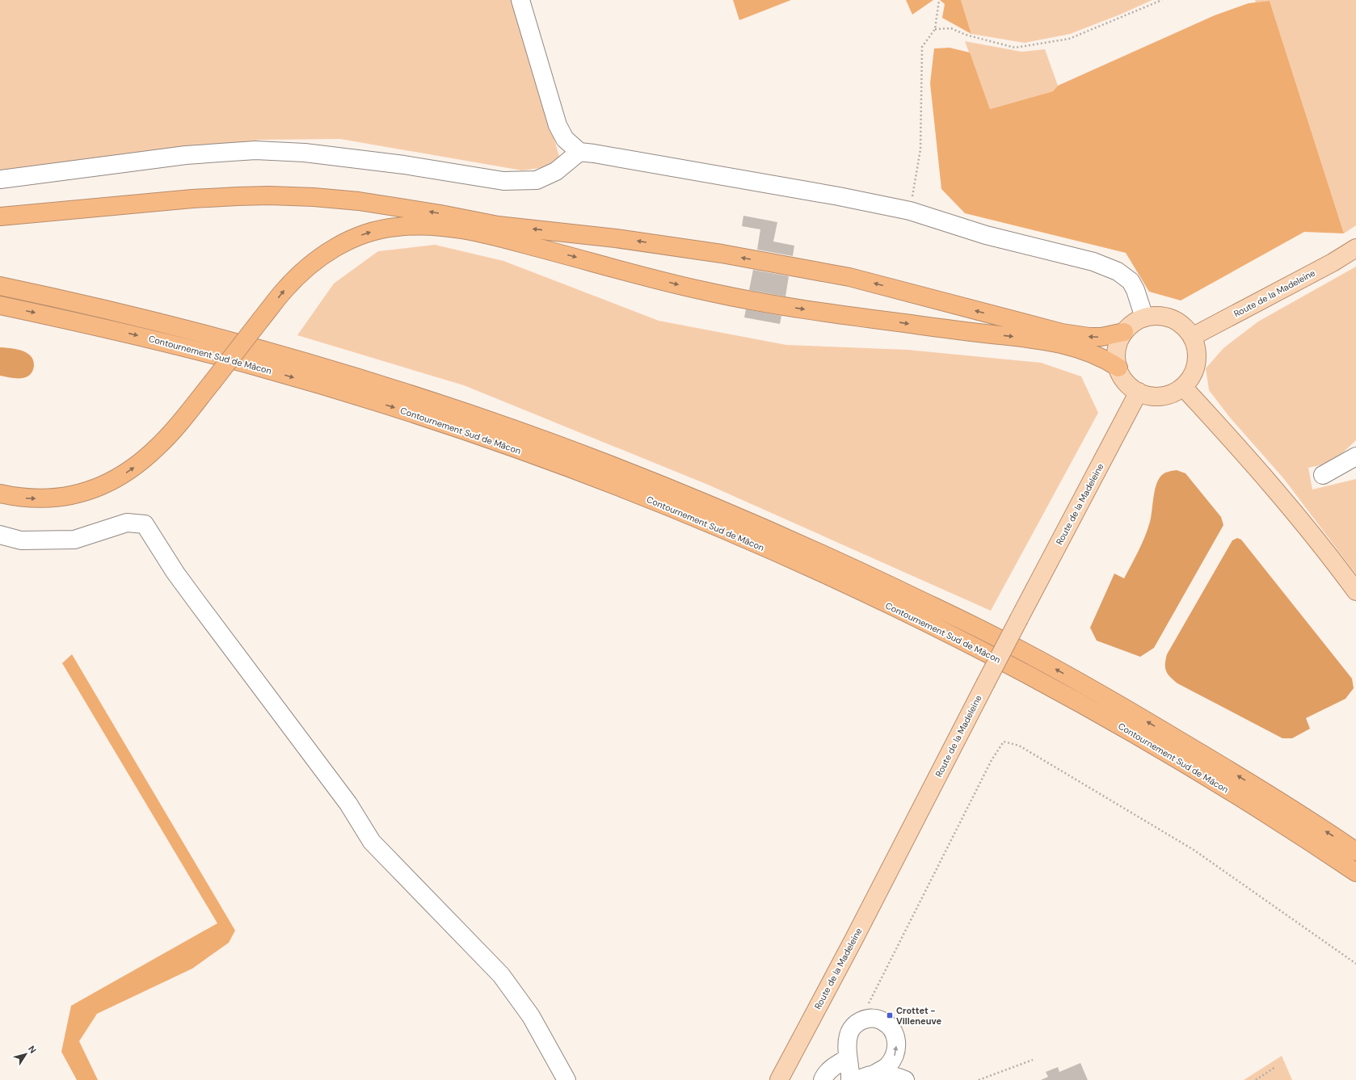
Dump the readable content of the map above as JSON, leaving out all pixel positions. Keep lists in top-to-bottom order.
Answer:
{
  "streets": {
    "highway": ["Contournement Sud de Mâcon"],
    "main road": ["Route de la Madeleine"]
  },
  "places": {
    "transit": ["Crottet - Villeneuve"]
  },
  "north": "top right"
}
